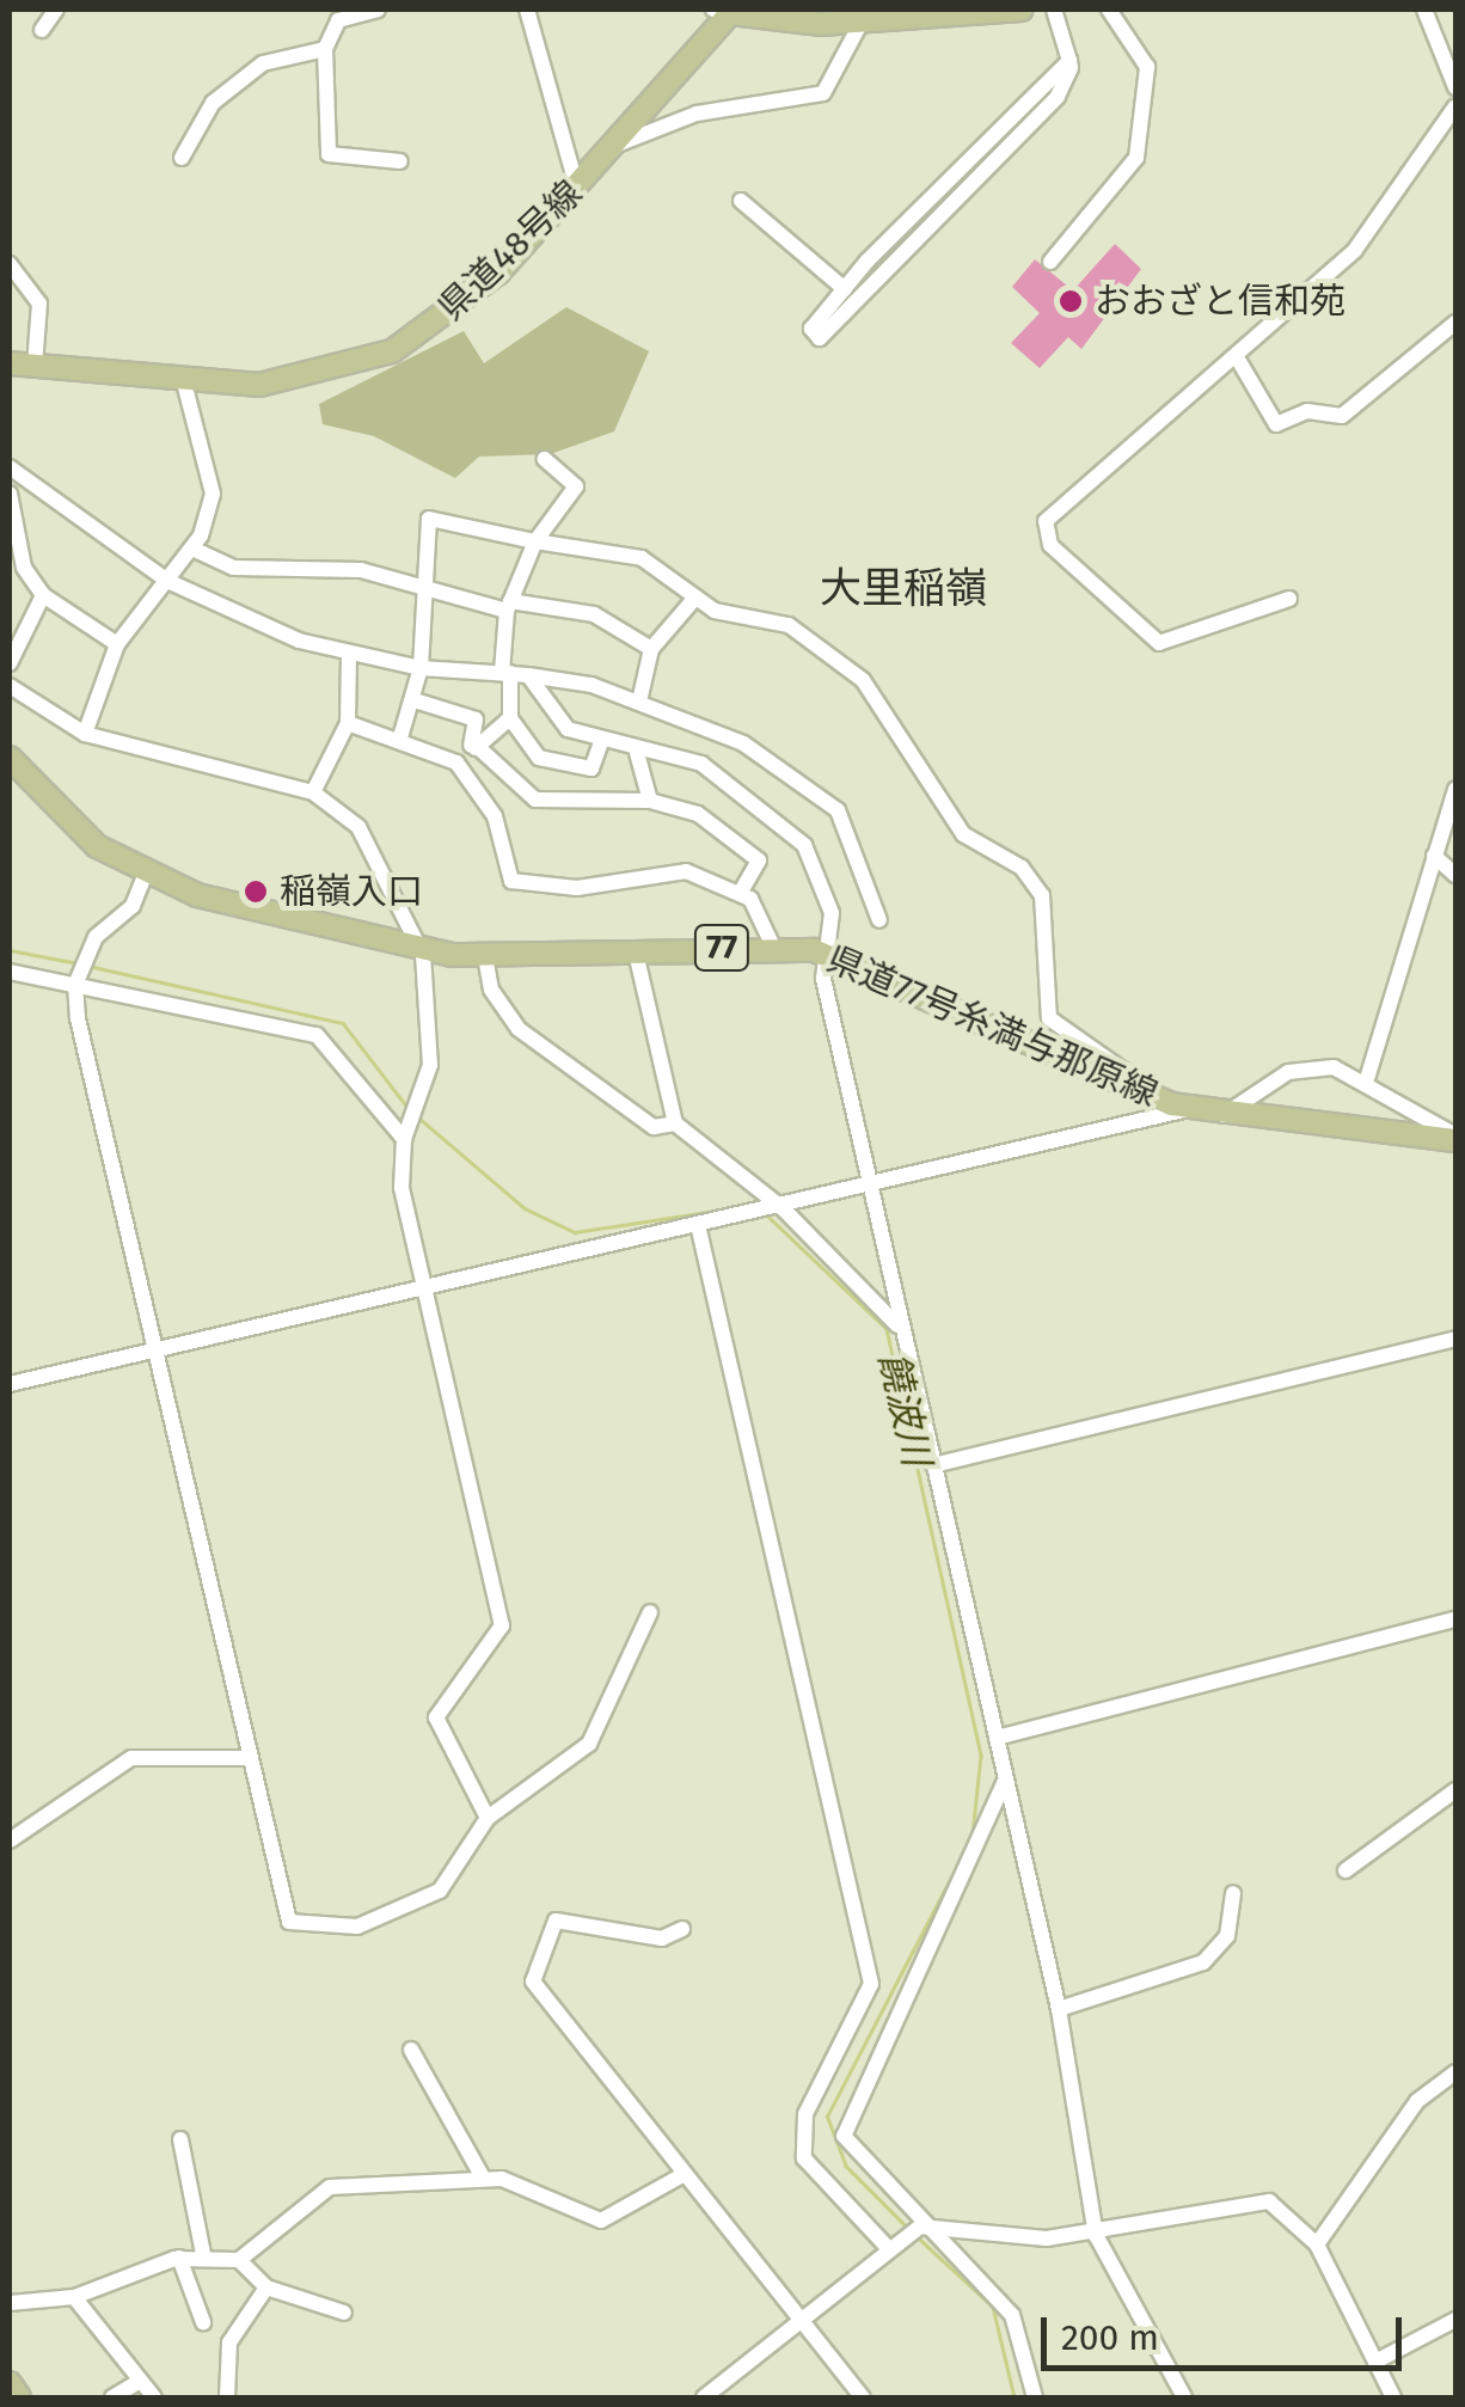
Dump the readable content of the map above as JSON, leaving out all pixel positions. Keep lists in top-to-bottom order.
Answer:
{
  "streets": {
    "main road": ["県道48号線", "77", "県道77号糸満与那原線"]
  },
  "districts": ["大里稲嶺"],
  "water": ["饒波川"],
  "places": ["おおざと信和苑", "稲嶺入口"],
  "scale_bar": "200 m"
}
